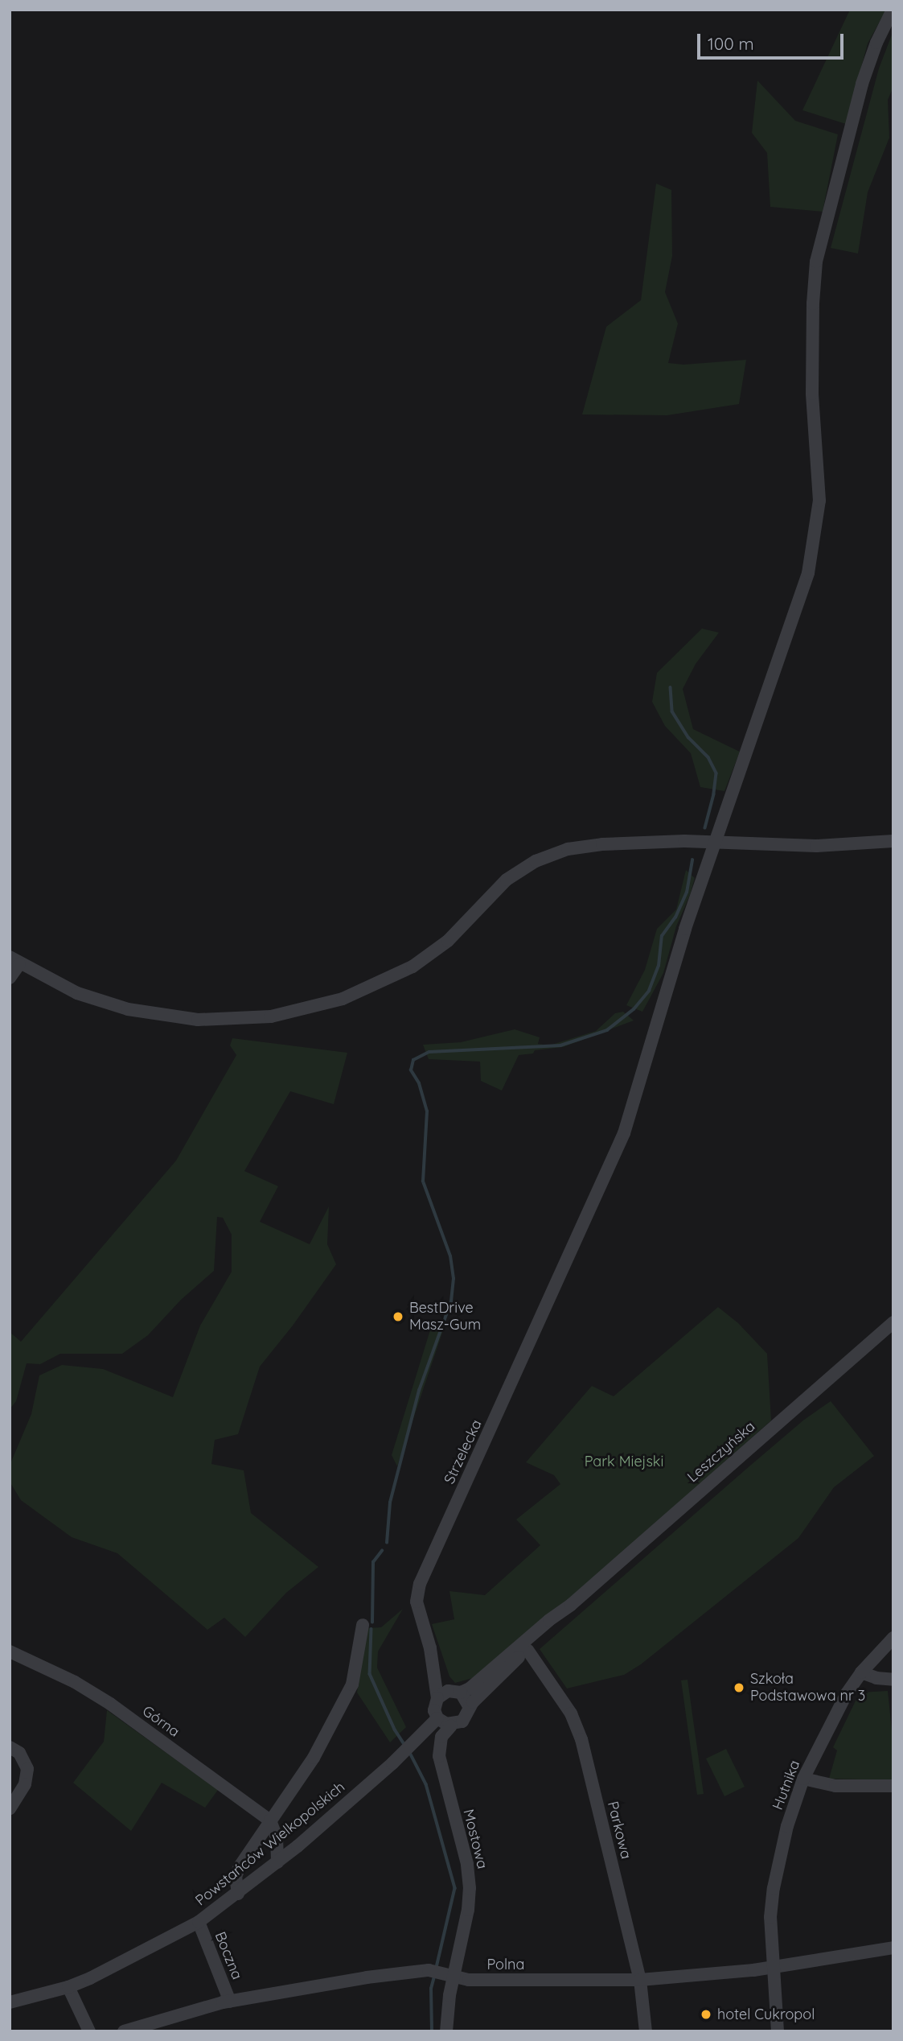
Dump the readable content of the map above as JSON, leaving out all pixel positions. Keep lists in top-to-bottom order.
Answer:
{
  "streets": {
    "street": [
      "Strzelecka",
      "Leszczyńska",
      "Górna",
      "Hutnika",
      "Parkowa",
      "Mostowa",
      "Powstańców Wielkopolskich",
      "Boczna",
      "Polna"
    ]
  },
  "crossings": [
    ["Strzelecka", "Leszczyńska"],
    ["Strzelecka", "Powstańców Wielkopolskich"],
    ["Leszczyńska", "Parkowa"],
    ["Leszczyńska", "Powstańców Wielkopolskich"],
    ["Hutnika", "Polna"],
    ["Parkowa", "Polna"],
    ["Mostowa", "Polna"],
    ["Powstańców Wielkopolskich", "Boczna"],
    ["Boczna", "Polna"]
  ],
  "parks": ["Park Miejski"],
  "places": ["BestDrive Masz-Gum", "Szkoła Podstawowa nr 3", "hotel Cukropol"],
  "scale_bar": "100 m"
}
